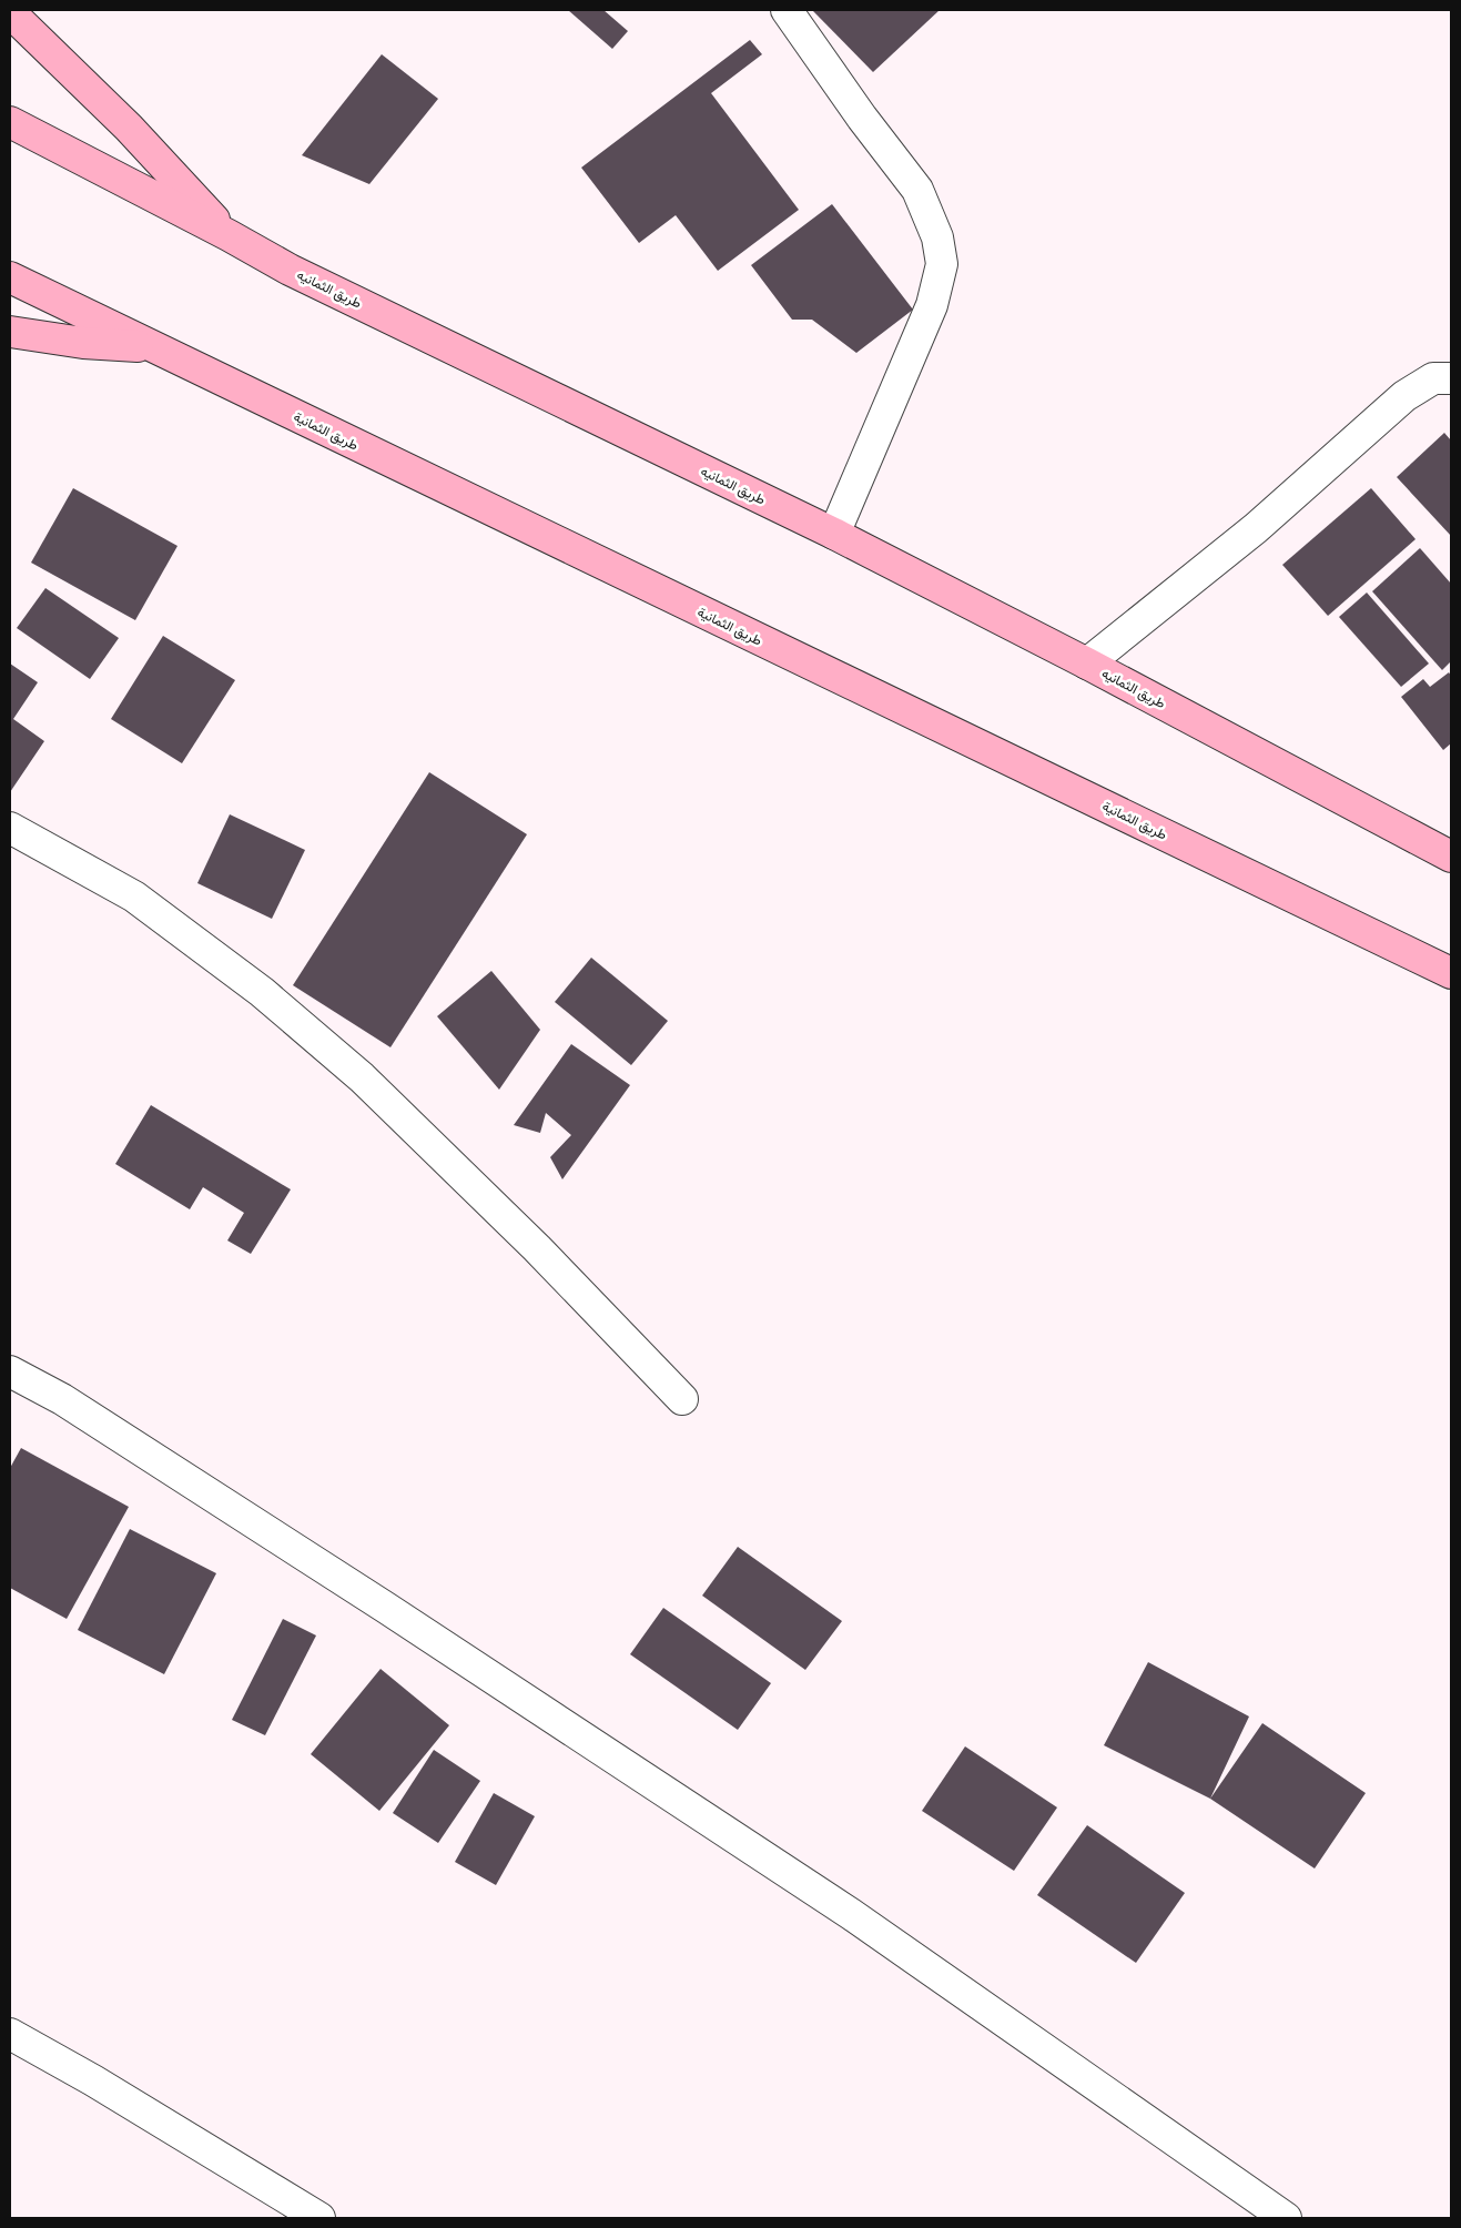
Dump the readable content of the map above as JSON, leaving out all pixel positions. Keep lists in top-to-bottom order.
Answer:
{
  "streets": {
    "street": ["طريق الثمانيه", "طريق الثمانية"]
  }
}
